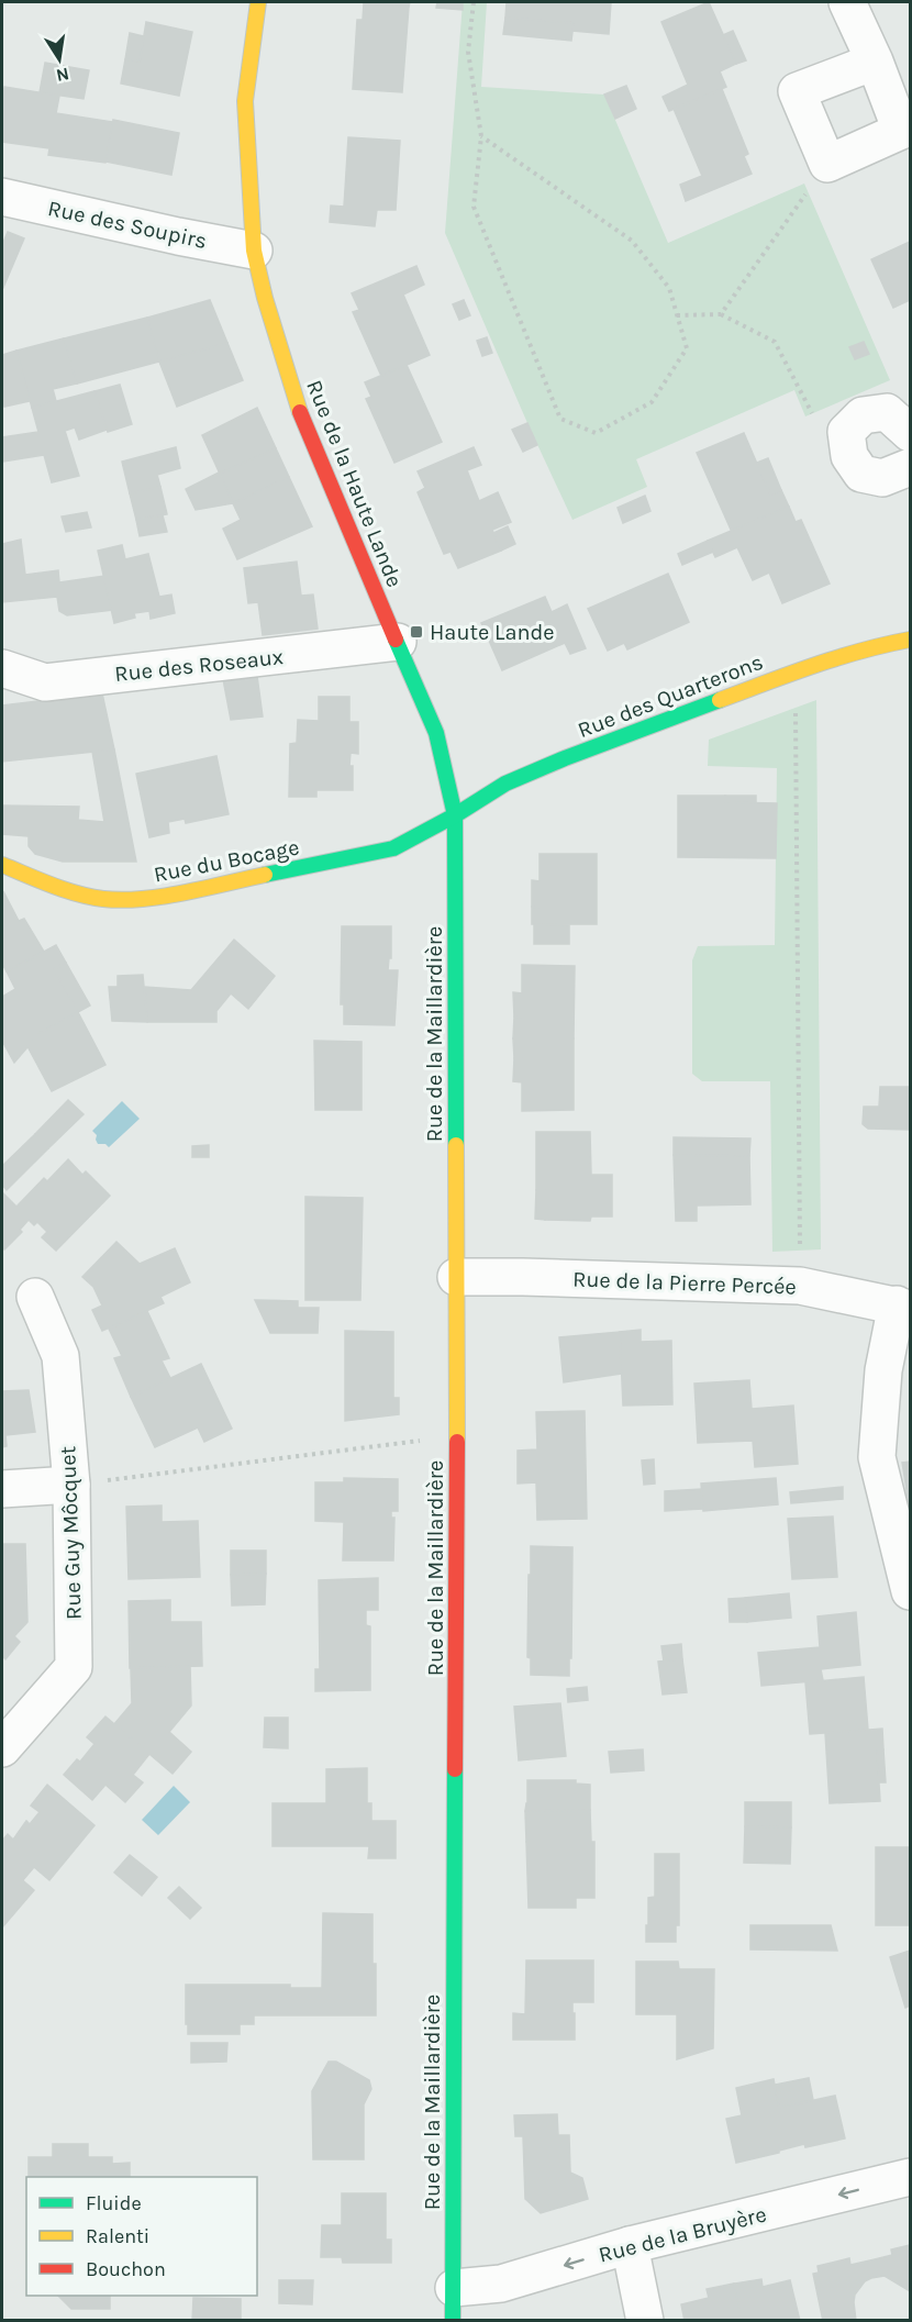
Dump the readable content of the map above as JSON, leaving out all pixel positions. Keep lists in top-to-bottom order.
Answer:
{
  "streets": {
    "street": [
      "Rue des Soupirs",
      "Rue de la Haute Lande",
      "Rue des Roseaux",
      "Rue des Quarterons",
      "Rue du Bocage",
      "Rue de la Maillardière",
      "Rue de la Pierre Percée",
      "Rue Guy Môcquet",
      "Rue de la Bruyère"
    ]
  },
  "crossings": [
    ["Rue des Soupirs", "Rue de la Haute Lande"],
    ["Rue de la Haute Lande", "Rue des Roseaux"],
    ["Rue de la Haute Lande", "Rue des Quarterons"],
    ["Rue de la Haute Lande", "Rue du Bocage"],
    ["Rue de la Haute Lande", "Rue de la Maillardière"],
    ["Rue des Quarterons", "Rue du Bocage"],
    ["Rue des Quarterons", "Rue de la Maillardière"],
    ["Rue du Bocage", "Rue de la Maillardière"],
    ["Rue de la Maillardière", "Rue de la Pierre Percée"],
    ["Rue de la Maillardière", "Rue de la Bruyère"]
  ],
  "one_way": ["Rue de la Bruyère"],
  "places": {
    "transit": ["Haute Lande"]
  },
  "legend": ["Fluide", "Ralenti", "Bouchon"],
  "north": "bottom"
}
